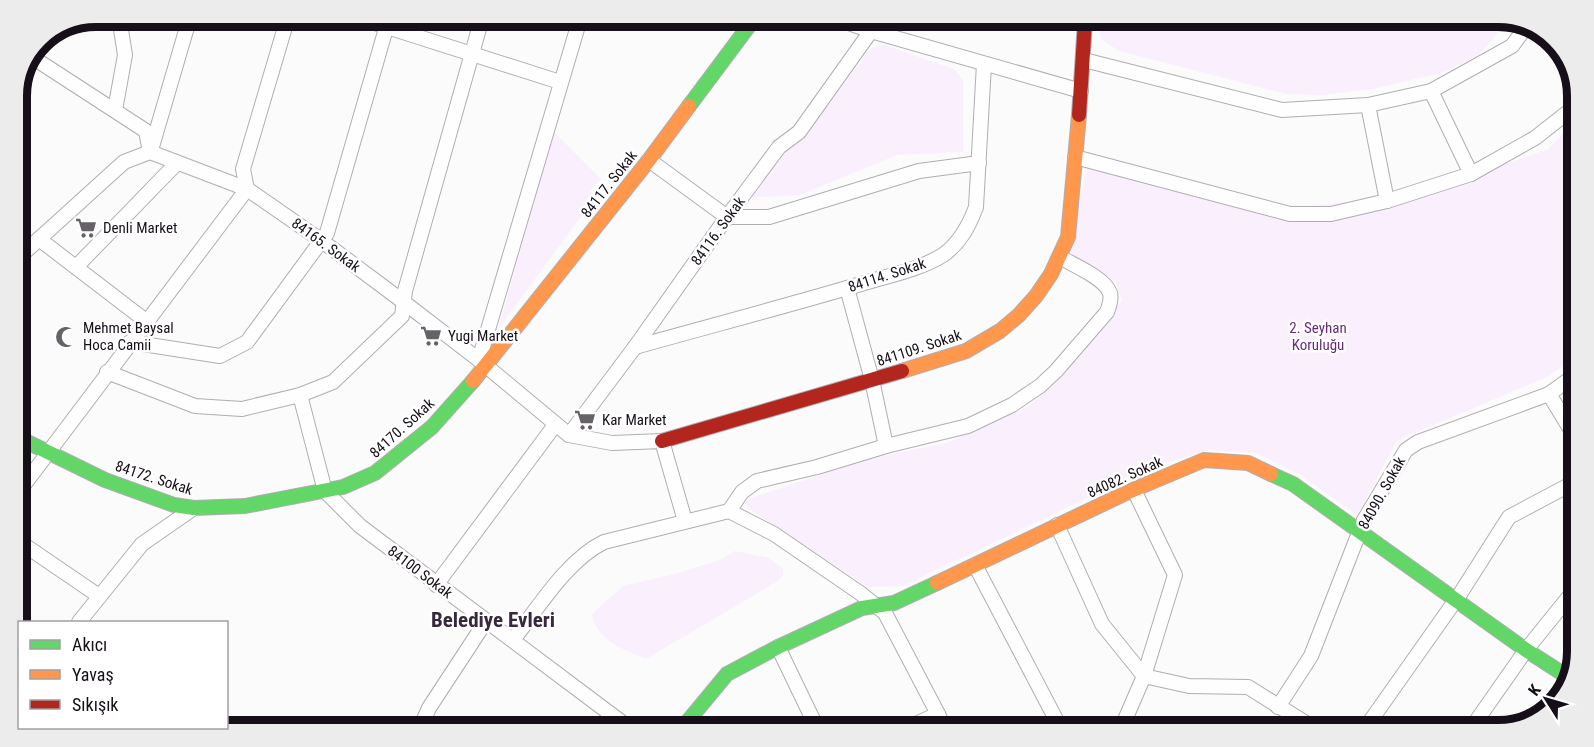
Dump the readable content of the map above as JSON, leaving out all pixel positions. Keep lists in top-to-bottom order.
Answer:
{
  "streets": {
    "street": [
      "84117. Sokak",
      "84116. Sokak",
      "84165. Sokak",
      "84114. Sokak",
      "841109. Sokak",
      "84170. Sokak",
      "84082. Sokak",
      "84172. Sokak",
      "84090. Sokak",
      "84100 Sokak"
    ]
  },
  "crossings": [
    ["84117. Sokak", "84165. Sokak"],
    ["84117. Sokak", "84170. Sokak"],
    ["84116. Sokak", "84165. Sokak"],
    ["84116. Sokak", "84114. Sokak"],
    ["84165. Sokak", "84170. Sokak"],
    ["84170. Sokak", "84172. Sokak"],
    ["84170. Sokak", "84100 Sokak"],
    ["84082. Sokak", "84090. Sokak"],
    ["84172. Sokak", "84100 Sokak"]
  ],
  "districts": ["Belediye Evleri"],
  "parks": ["2. Seyhan Koruluğu"],
  "places": {
    "supermarket": ["Denli Market", "Yugi Market", "Kar Market"],
    "mosque": ["Mehmet Baysal Hoca Camii"]
  },
  "legend": ["Akıcı", "Yavaş", "Sıkışık"],
  "north": "top left"
}
